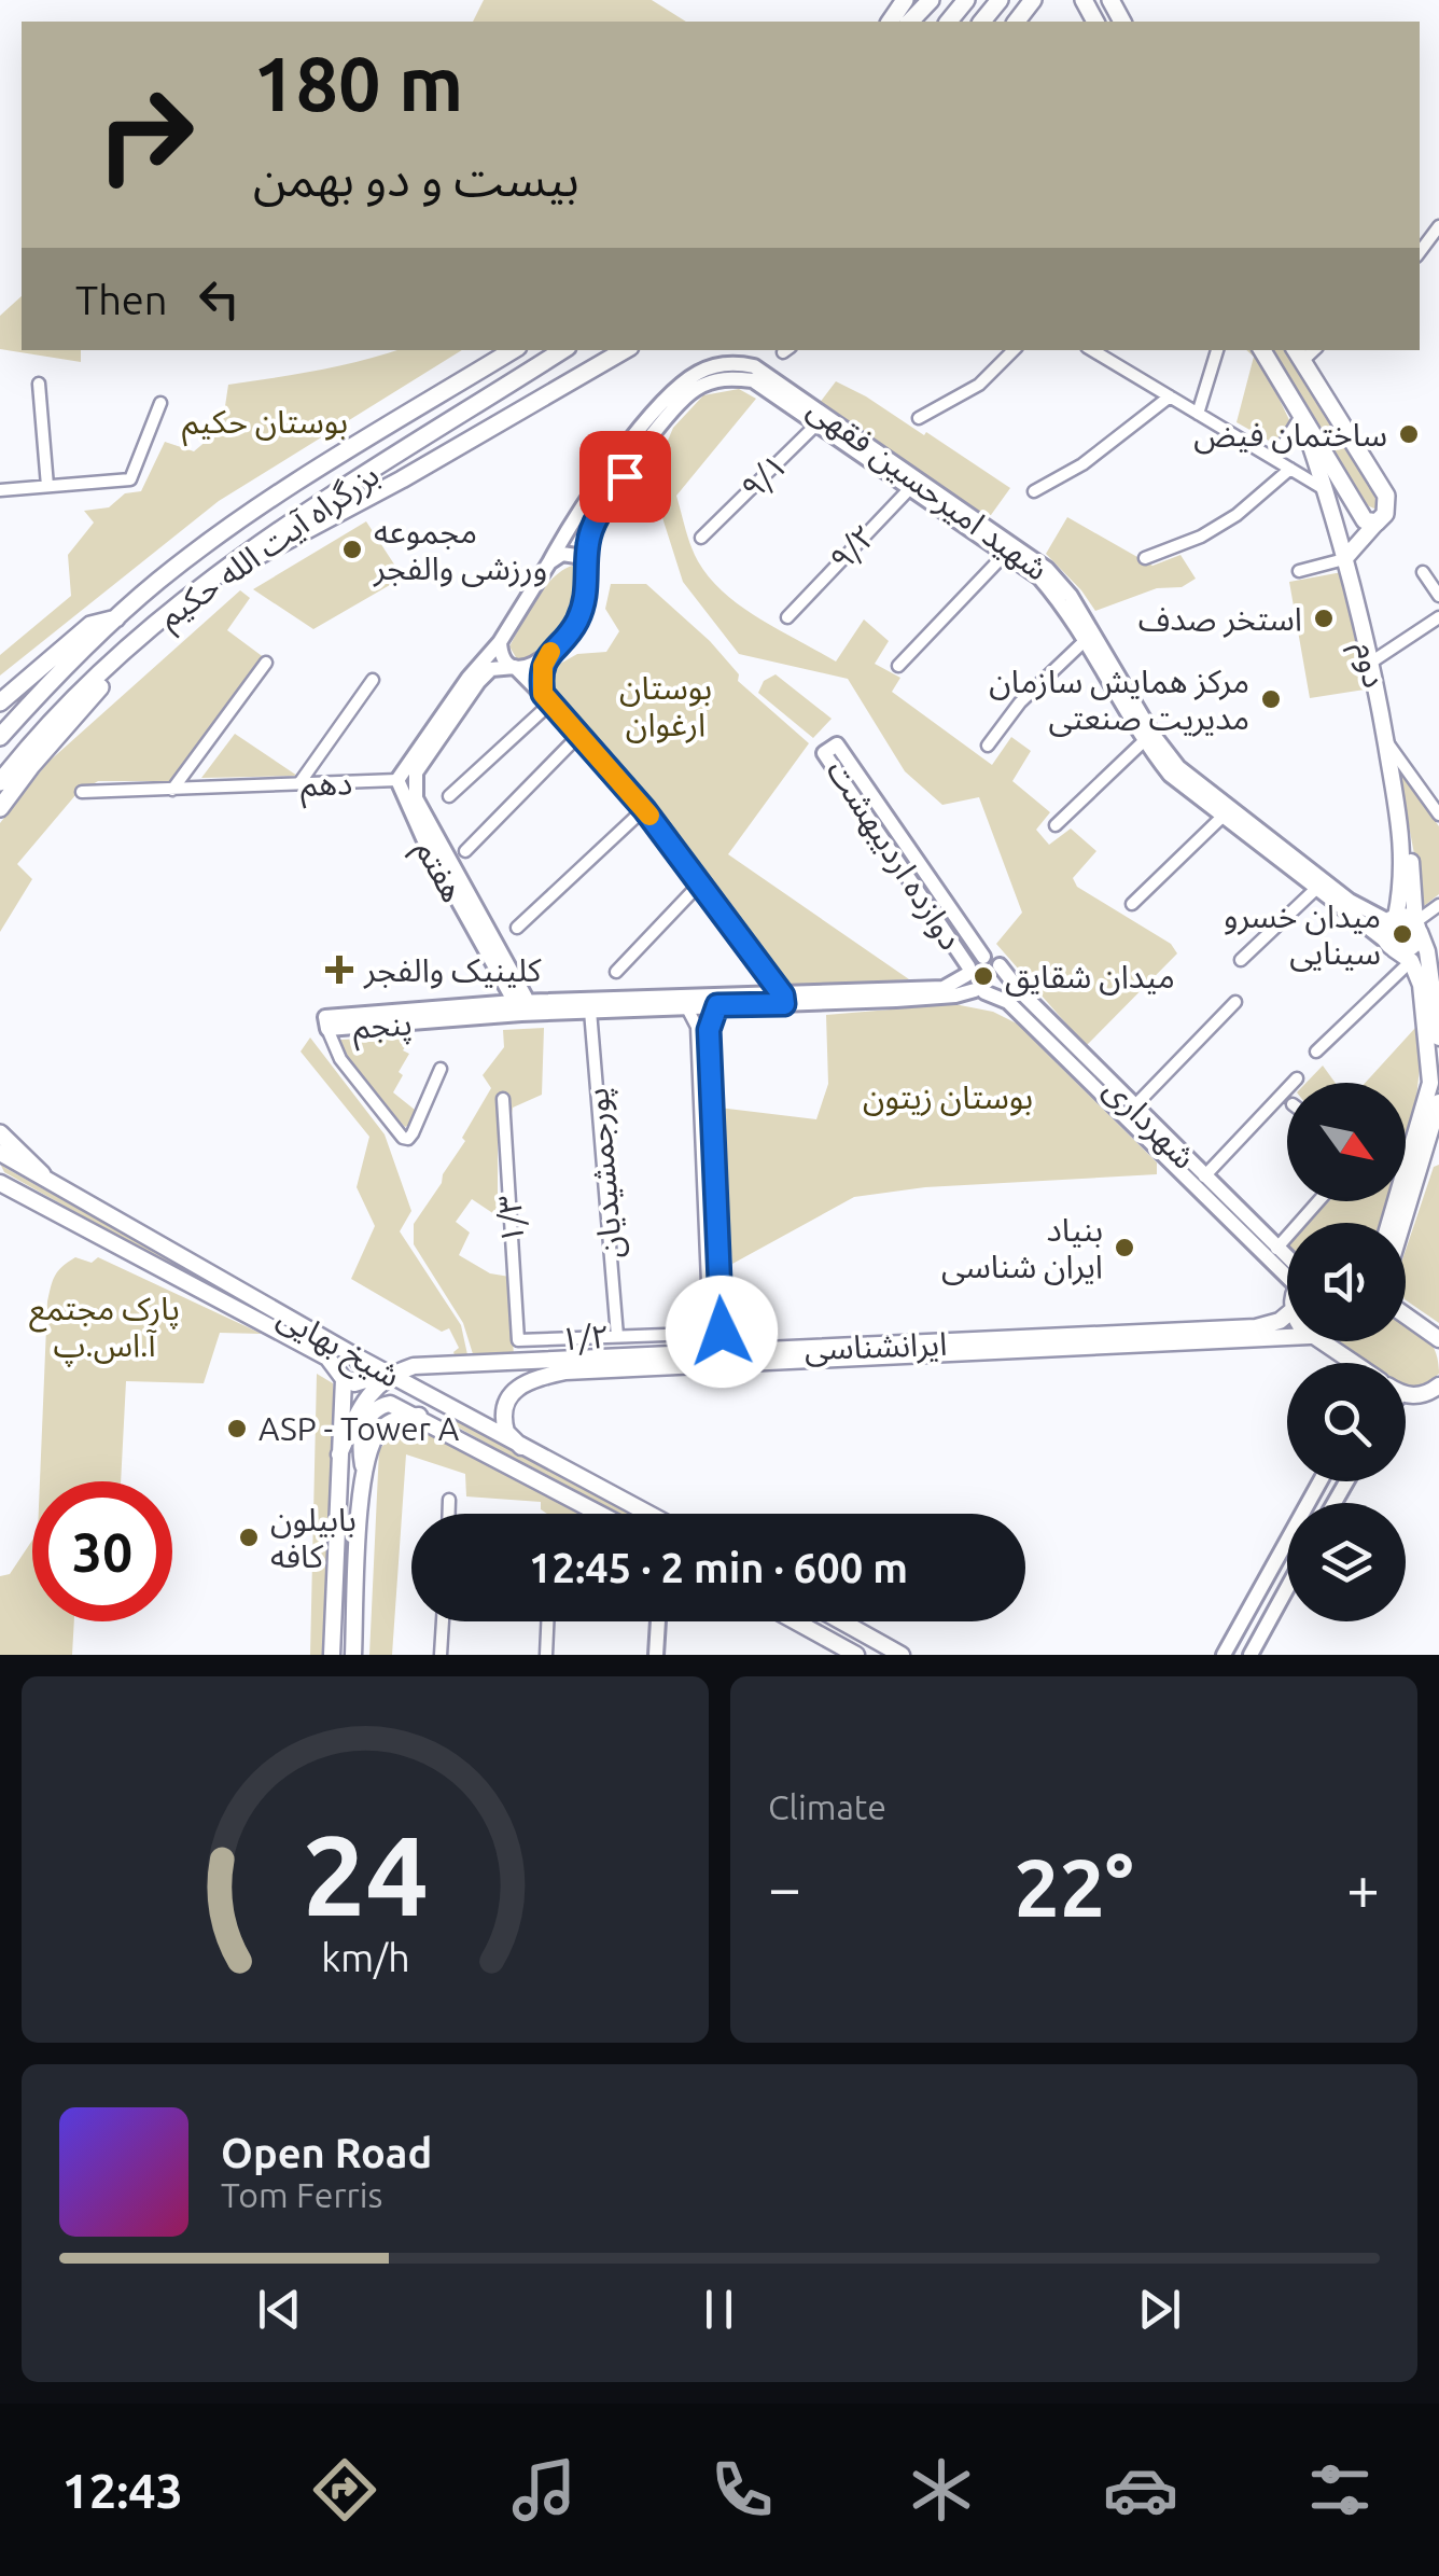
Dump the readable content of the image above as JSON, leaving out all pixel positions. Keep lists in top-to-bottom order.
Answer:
{
  "streets": {
    "main road": [
      "بزرگراه آیت الله حکیم",
      "دوم",
      "شیخ بهایی",
      "ایرانشناسی"
    ],
    "street": [
      "۹/۱",
      "شهید امیرحسین فقهی",
      "۹/۲",
      "دهم",
      "دوازده اردیبهشت",
      "هفتم",
      "پنجم",
      "شهرداری",
      "پورجمشیدیان",
      "۱/۳",
      "۱/۲"
    ]
  },
  "crossings": [
    ["۹/۱", "شهید امیرحسین فقهی"],
    ["شهید امیرحسین فقهی", "۹/۲"],
    ["شهید امیرحسین فقهی", "دوم"],
    ["شهید امیرحسین فقهی", "دهم"],
    ["دهم", "هفتم"],
    ["هفتم", "پنجم"],
    ["پورجمشیدیان", "۱/۲"],
    ["۱/۳", "۱/۲"],
    ["۱/۲", "ایرانشناسی"],
    ["شیخ بهایی", "ایرانشناسی"]
  ],
  "parks": [
    "بوستان حکیم",
    "بوستان ارغوان",
    "بوستان زیتون",
    "پارک مجتمع آ.اس.پ"
  ],
  "places": {
    "other": [
      "ساختمان فیض",
      "مجموعه ورزشی والفجر",
      "استخر صدف",
      "مرکز همایش سازمان مدیریت صنعتی",
      "میدان خسرو سینایی",
      "میدان شقایق",
      "بنیاد ایران شناسی",
      "ASP - Tower A",
      "بابیلون کافه"
    ],
    "health": ["کلینیک والفجر"]
  },
  "north": "bottom right",
  "page": {
    "turn": ["180 m", "بیست و دو بهمن"],
    "then": "Then",
    "limit": "30",
    "trip": "12:45 · 2 min · 600 m",
    "tile": "Climate",
    "heat": ["−", "22°", "+"],
    "song": ["Open Road", "Tom Ferris"],
    "tabs": "12:43",
    "gauge": ["24", "km/h"]
  }
}
